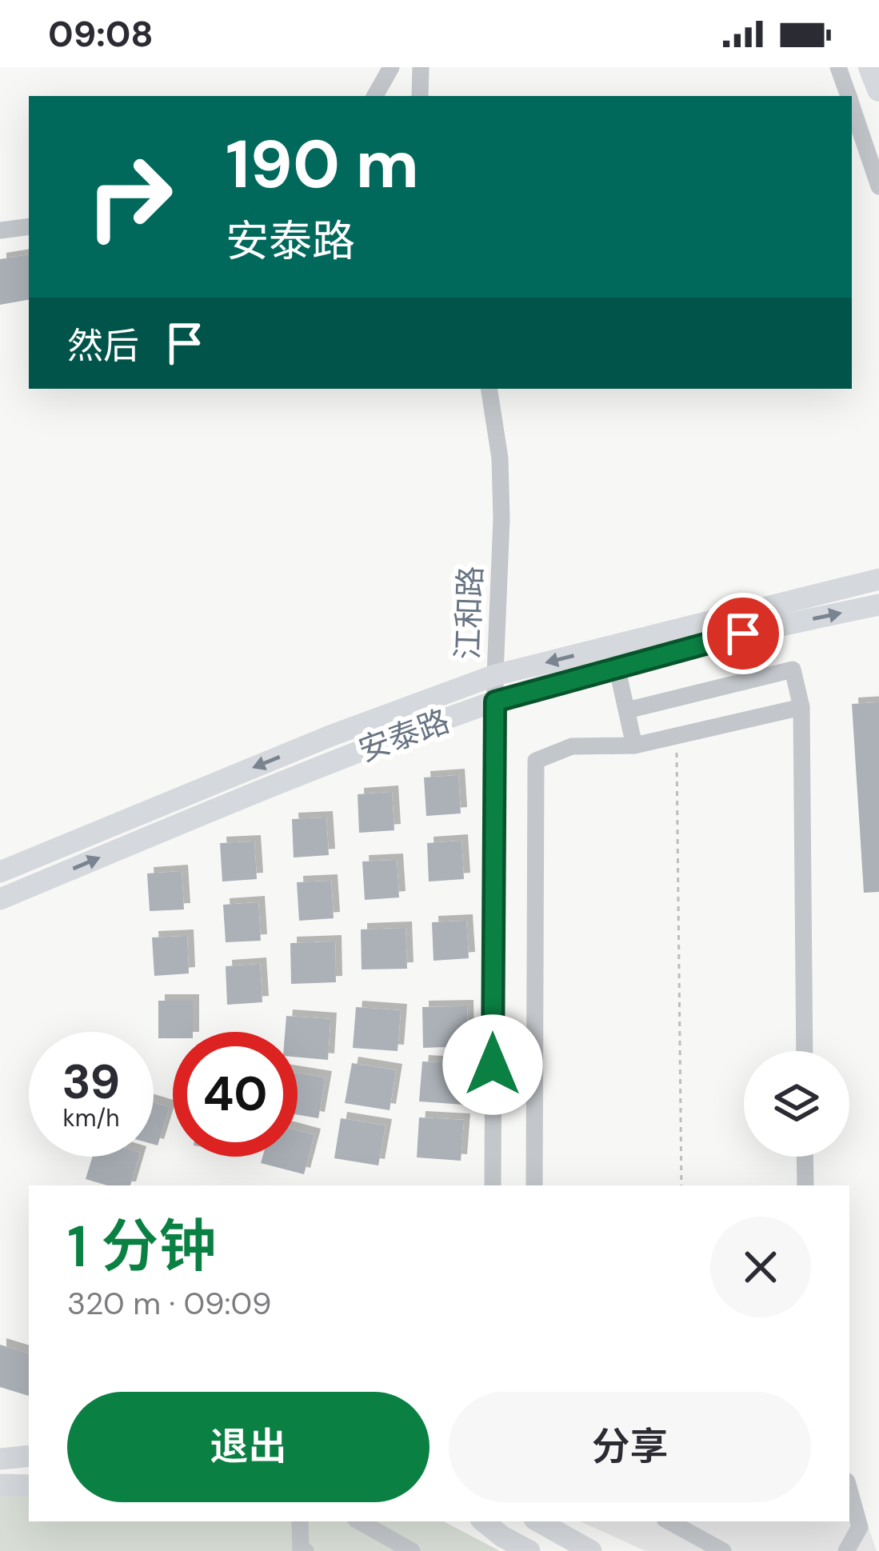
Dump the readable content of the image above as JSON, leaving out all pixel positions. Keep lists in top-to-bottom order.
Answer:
{
  "streets": {
    "main road": ["安泰路"],
    "street": ["江和路"]
  },
  "crossings": [
    ["江和路", "安泰路"]
  ],
  "page": {
    "status": "09:08",
    "turn": ["190 m", "安泰路"],
    "then": "然后",
    "speed": "39 km/h",
    "limit": "40",
    "heading": ["1 分钟", "320 m · 09:09"],
    "buttons": ["退出", "分享"]
  }
}
